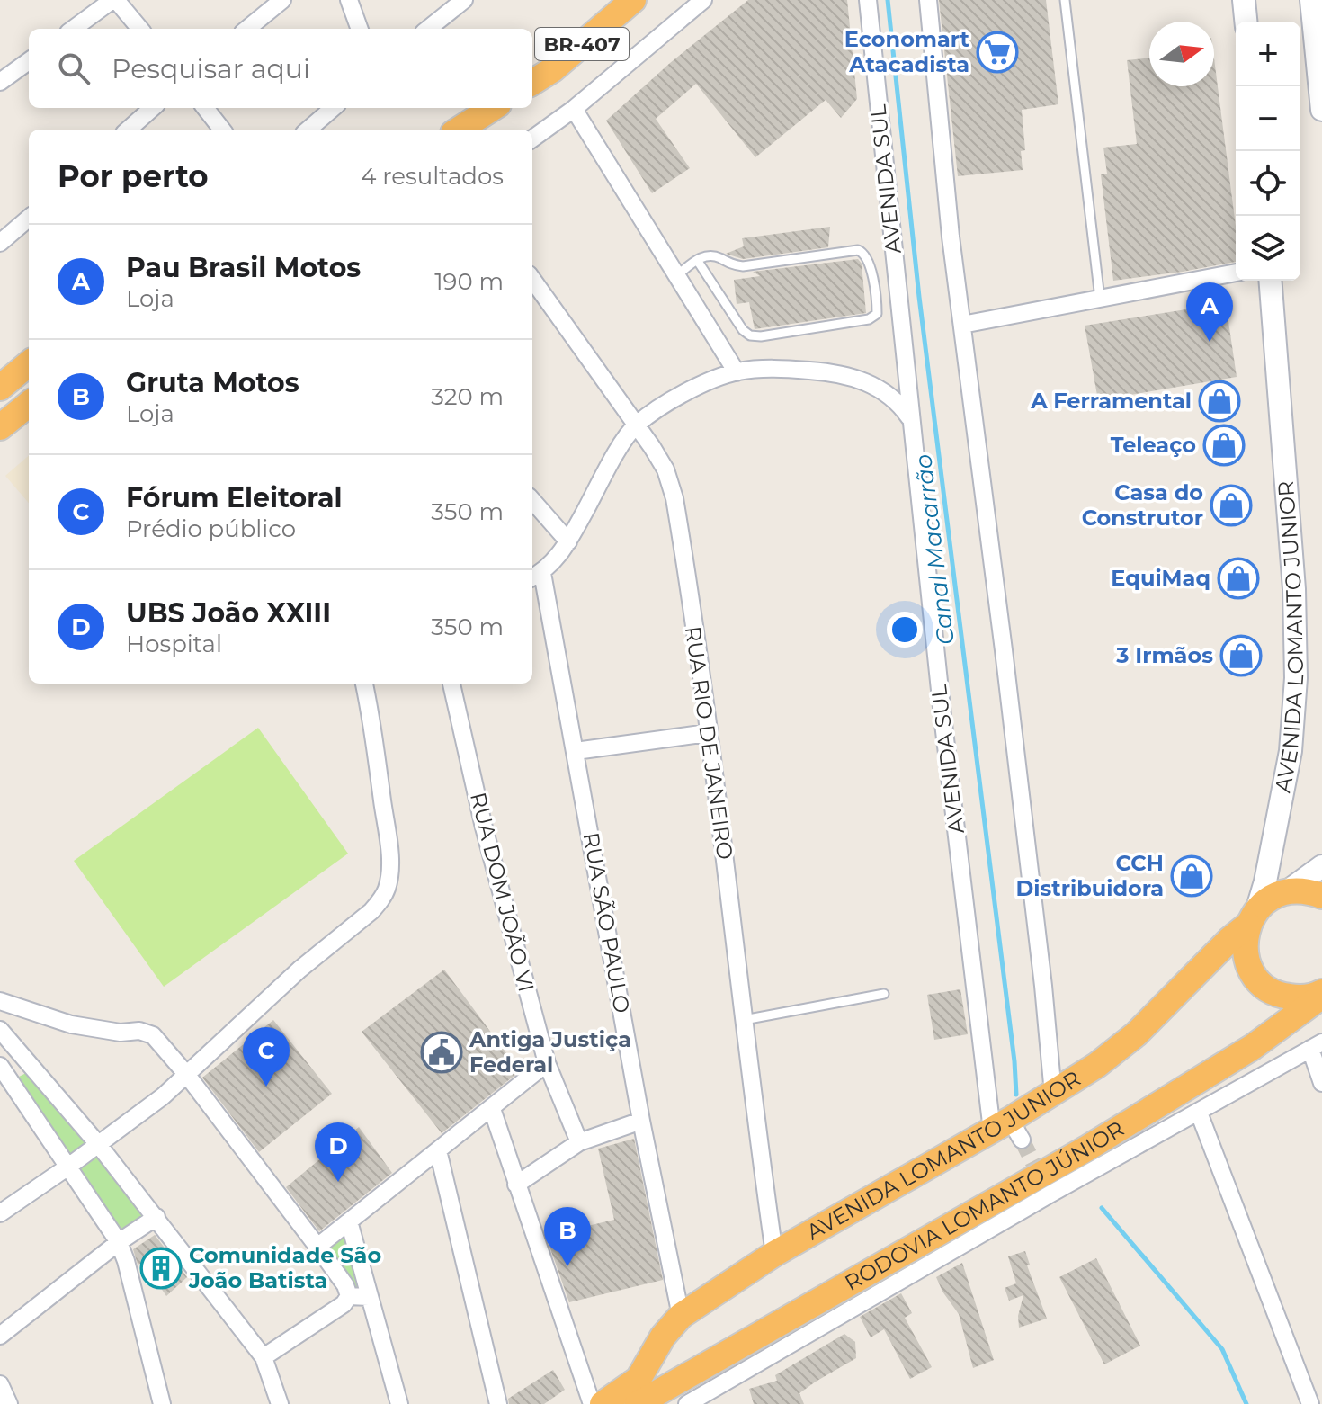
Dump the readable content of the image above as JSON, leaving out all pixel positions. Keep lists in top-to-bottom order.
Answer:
{
  "streets": {
    "highway": ["BR-407", "AVENIDA LOMANTO JUNIOR", "RODOVIA LOMANTO JÚNIOR"],
    "street": [
      "AVENIDA SUL",
      "RUA RIO DE JANEIRO",
      "RUA DOM JOÃO VI",
      "RUA SÃO PAULO"
    ]
  },
  "crossings": [
    ["AVENIDA SUL", "AVENIDA LOMANTO JUNIOR"],
    ["AVENIDA LOMANTO JUNIOR", "RUA RIO DE JANEIRO"],
    ["AVENIDA LOMANTO JUNIOR", "RUA SÃO PAULO"]
  ],
  "water": ["Canal Macarrão"],
  "places": {
    "supermarket": ["Economart Atacadista"],
    "shop": [
      "A Ferramental",
      "Teleaço",
      "Casa do Construtor",
      "EquiMaq",
      "3 Irmãos",
      "CCH Distribuidora"
    ],
    "public building": ["Antiga Justiça Federal"],
    "building": ["Comunidade São João Batista"]
  },
  "north": "right",
  "page": {
    "map_buttons": ["+", "−"],
    "search": "Pesquisar aqui",
    "heading": ["Por perto", "4 resultados"],
    "list": [
      {
        "mark": "A",
        "name": "Pau Brasil Motos",
        "note": "Loja",
        "value": "190 m"
      },
      {
        "mark": "B",
        "name": "Gruta Motos",
        "note": "Loja",
        "value": "320 m"
      },
      {
        "mark": "C",
        "name": "Fórum Eleitoral",
        "note": "Prédio público",
        "value": "350 m"
      },
      {
        "mark": "D",
        "name": "UBS João XXIII",
        "note": "Hospital",
        "value": "350 m"
      }
    ],
    "pins": [
      "A",
      "C",
      "D",
      "B"
    ]
  }
}
